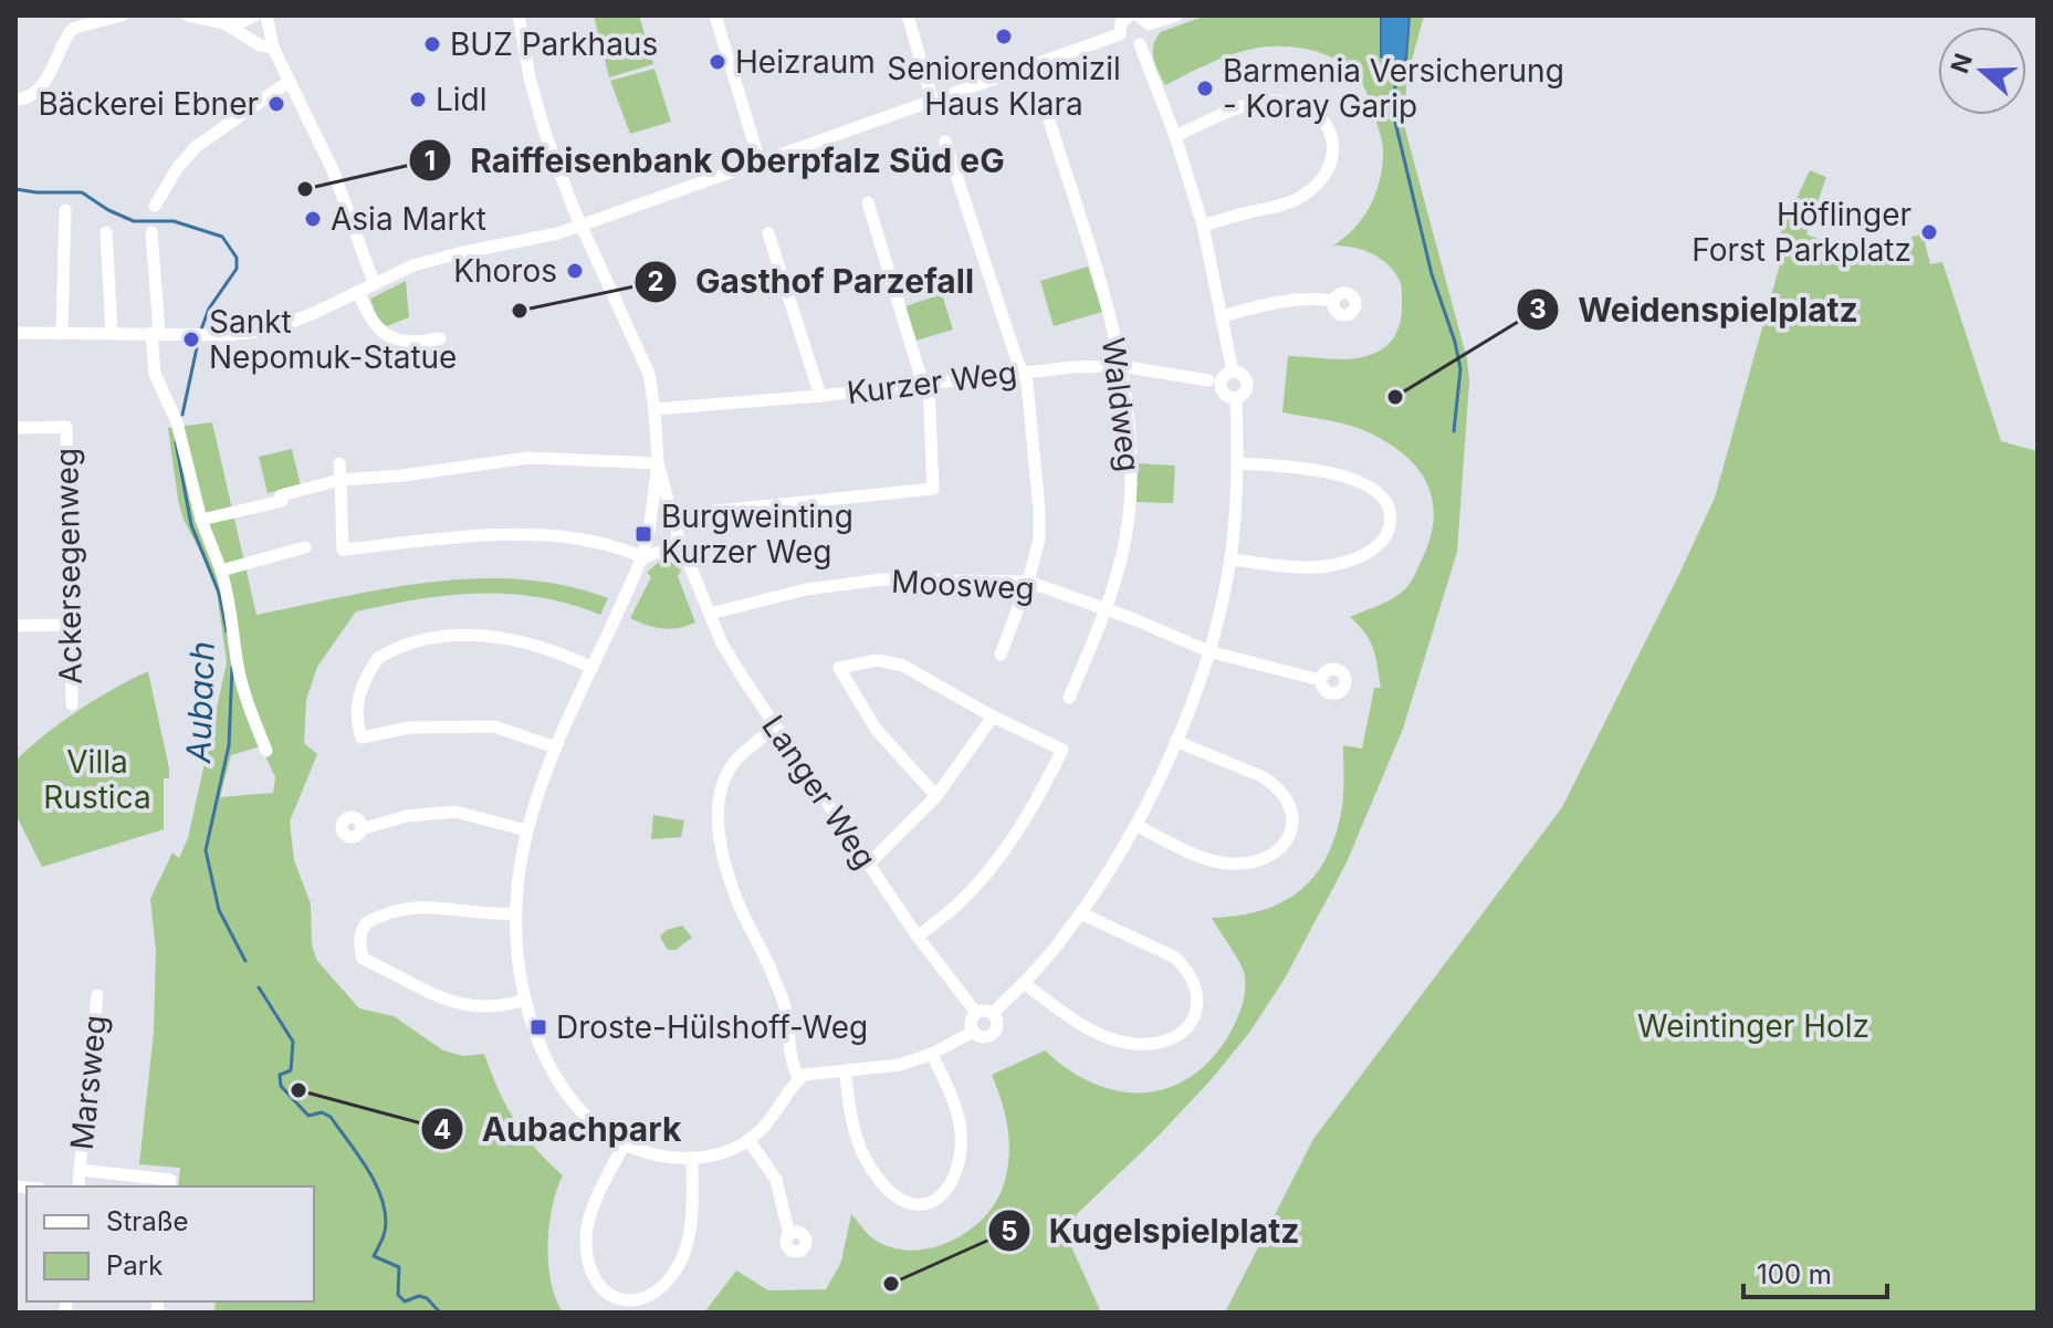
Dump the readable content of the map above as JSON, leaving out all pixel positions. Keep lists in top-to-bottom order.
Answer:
{
  "streets": {
    "street": [
      "Kurzer Weg",
      "Waldweg",
      "Ackersegenweg",
      "Moosweg",
      "Langer Weg",
      "Marsweg"
    ]
  },
  "crossings": [
    ["Kurzer Weg", "Waldweg"],
    ["Kurzer Weg", "Langer Weg"],
    ["Waldweg", "Moosweg"],
    ["Moosweg", "Langer Weg"]
  ],
  "water": ["Aubach"],
  "parks": ["Villa Rustica", "Weintinger Holz"],
  "places": {
    "other": [
      "Seniorendomizil Haus Klara",
      "BUZ Parkhaus",
      "Heizraum",
      "Barmenia Versicherung - Koray Garip",
      "Lidl",
      "Bäckerei Ebner",
      "Raiffeisenbank Oberpfalz Süd eG",
      "Asia Markt",
      "Höflinger Forst Parkplatz",
      "Khoros",
      "Gasthof Parzefall",
      "Sankt Nepomuk-Statue",
      "Weidenspielplatz",
      "Aubachpark",
      "Kugelspielplatz"
    ],
    "transit": ["Burgweinting Kurzer Weg", "Droste-Hülshoff-Weg"]
  },
  "legend": ["Straße", "Park"],
  "scale_bar": "100 m",
  "north": "left"
}
